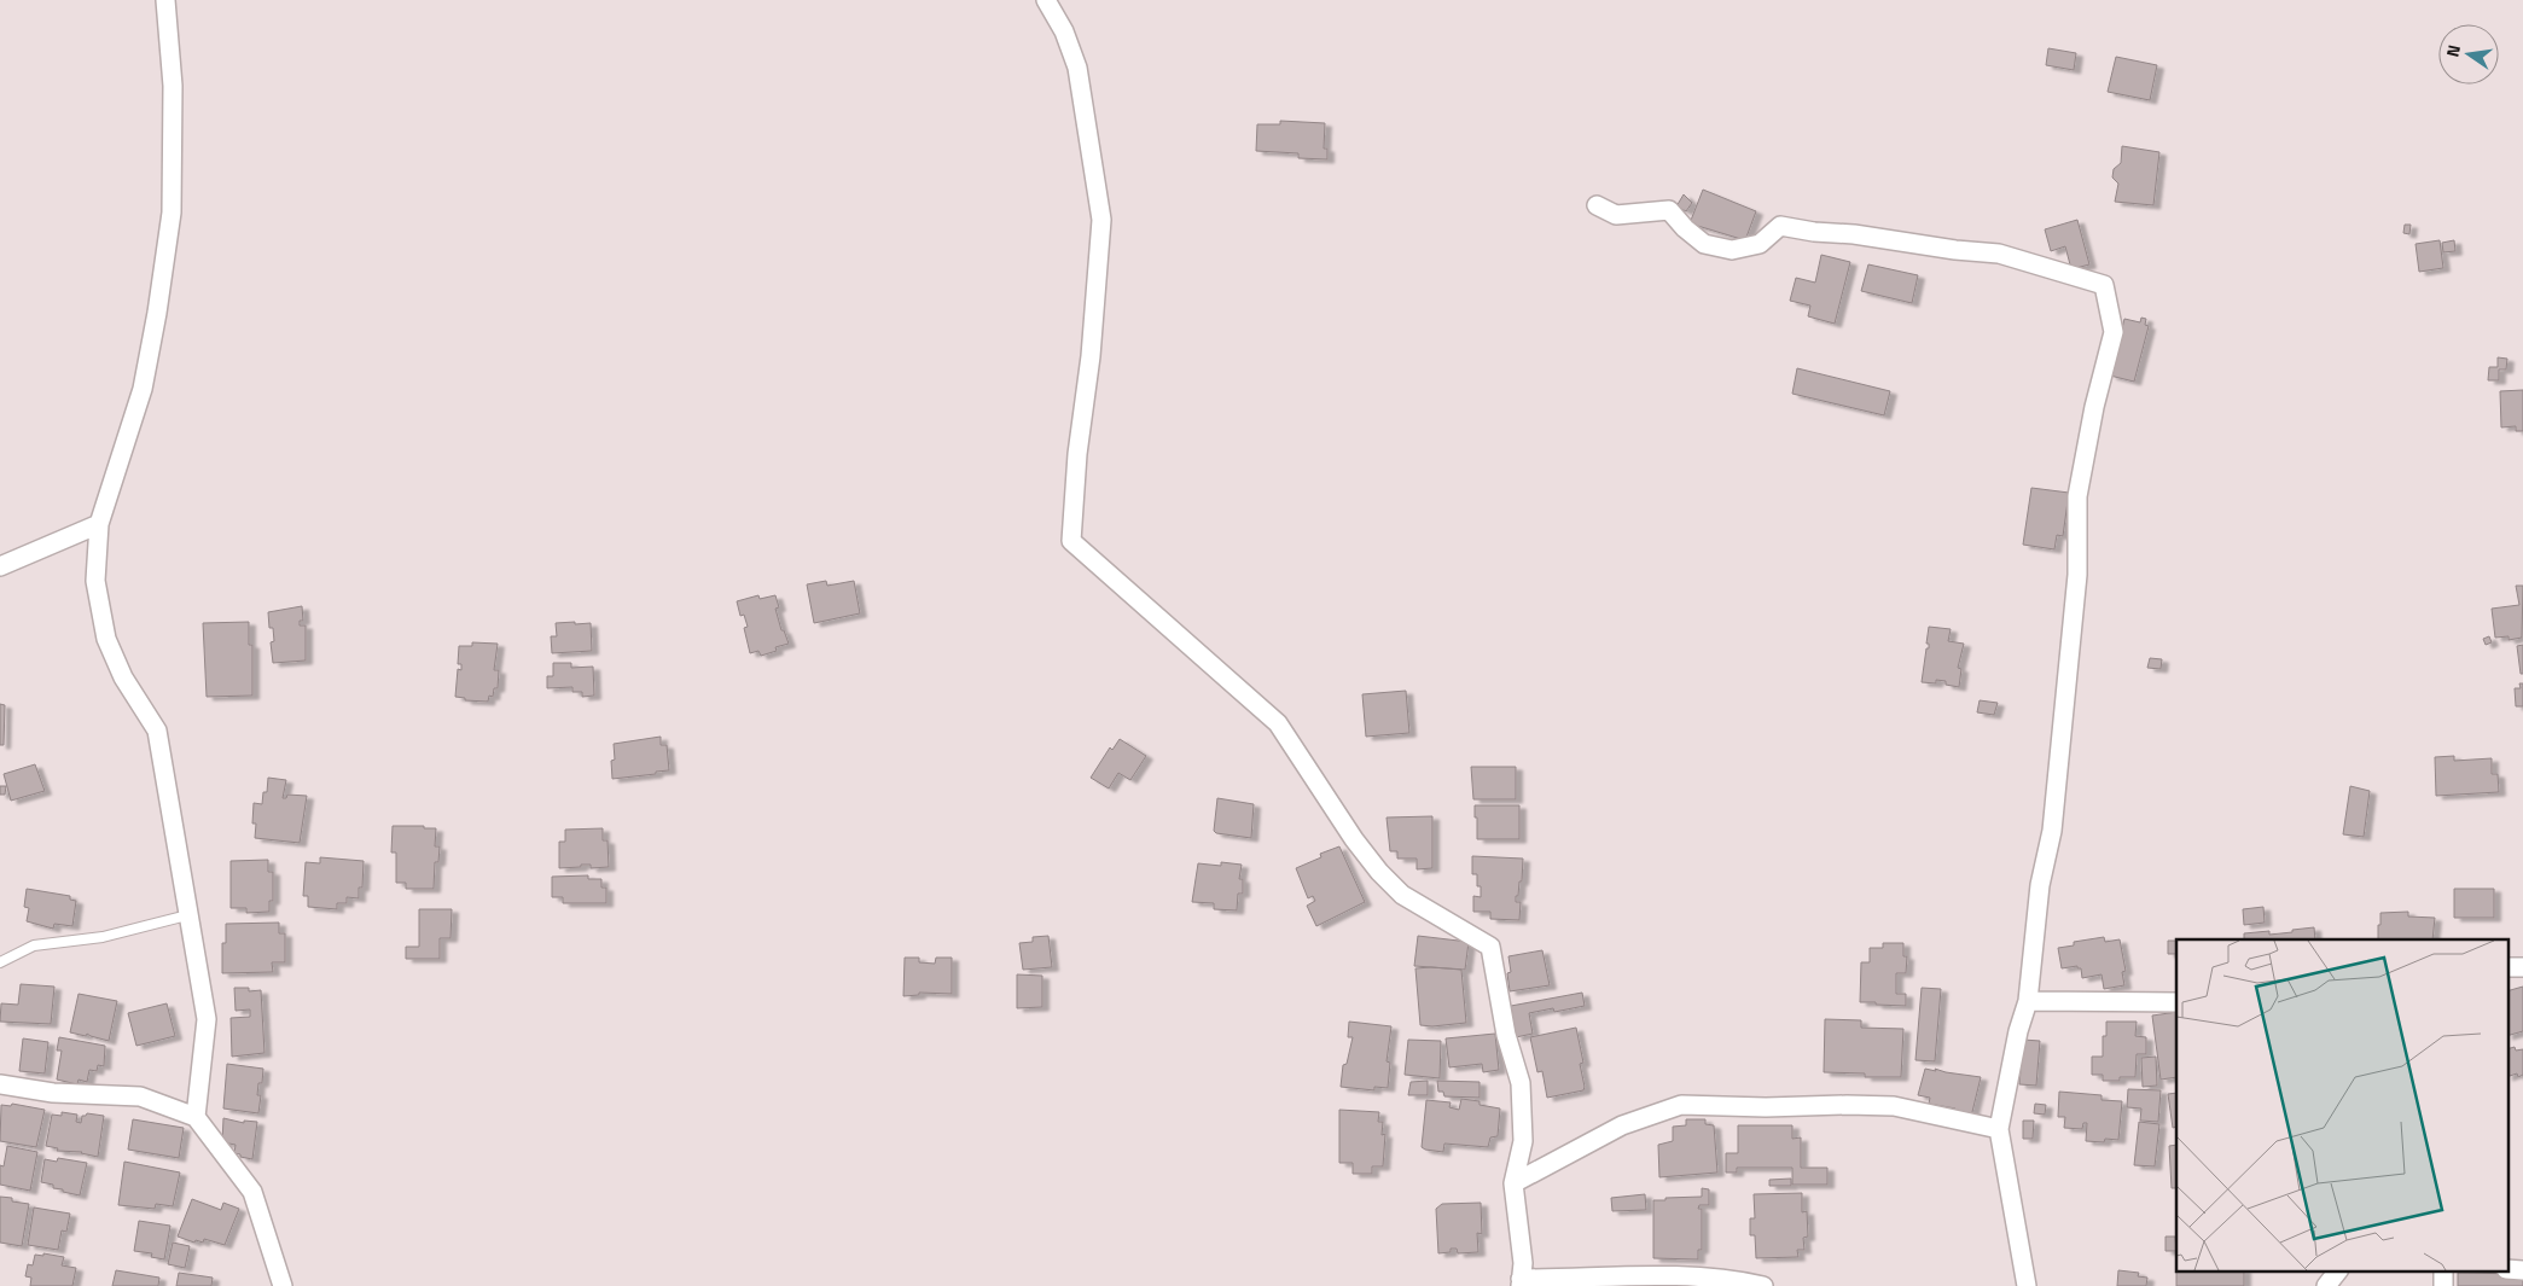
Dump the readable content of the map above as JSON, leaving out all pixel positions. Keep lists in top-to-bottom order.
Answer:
{
  "north": "left"
}
